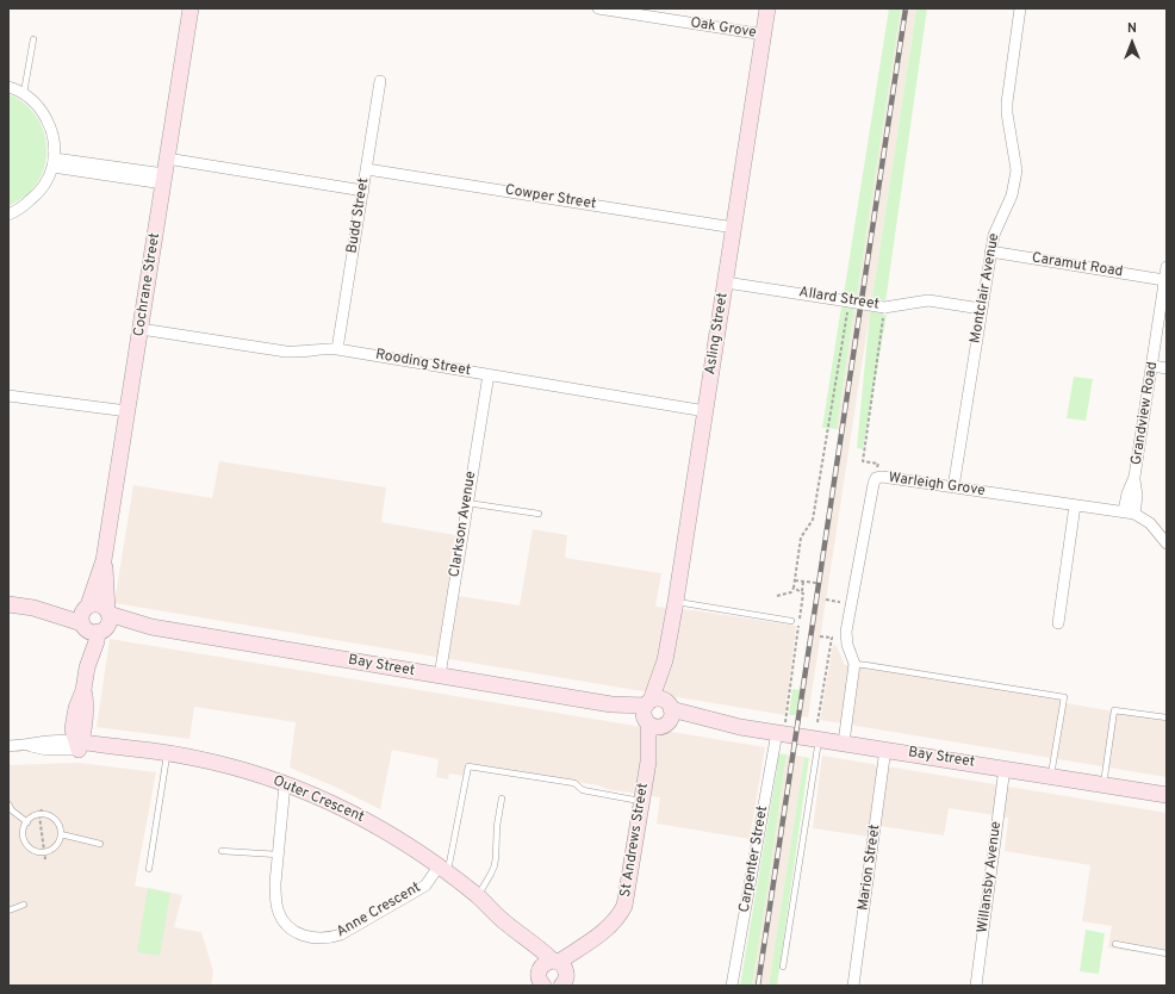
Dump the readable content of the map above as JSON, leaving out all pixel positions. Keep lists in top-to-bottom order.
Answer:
{
  "streets": {
    "street": [
      "Oak Grove",
      "Cowper Street",
      "Budd Street",
      "Caramut Road",
      "Cochrane Street",
      "Montclair Avenue",
      "Allard Street",
      "Asling Street",
      "Rooding Street",
      "Grandview Road",
      "Warleigh Grove",
      "Clarkson Avenue",
      "Bay Street",
      "Outer Crescent",
      "St Andrews Street",
      "Carpenter Street",
      "Marion Street",
      "Willansby Avenue",
      "Anne Crescent"
    ]
  },
  "crossings": [
    ["Oak Grove", "Asling Street"],
    ["Cowper Street", "Budd Street"],
    ["Cowper Street", "Asling Street"],
    ["Budd Street", "Rooding Street"],
    ["Caramut Road", "Montclair Avenue"],
    ["Caramut Road", "Grandview Road"],
    ["Cochrane Street", "Rooding Street"],
    ["Cochrane Street", "Bay Street"],
    ["Cochrane Street", "Outer Crescent"],
    ["Montclair Avenue", "Allard Street"],
    ["Montclair Avenue", "Warleigh Grove"],
    ["Allard Street", "Asling Street"],
    ["Asling Street", "Rooding Street"],
    ["Asling Street", "Bay Street"],
    ["Asling Street", "St Andrews Street"],
    ["Rooding Street", "Clarkson Avenue"],
    ["Grandview Road", "Warleigh Grove"],
    ["Warleigh Grove", "Bay Street"],
    ["Clarkson Avenue", "Bay Street"],
    ["Bay Street", "St Andrews Street"],
    ["Bay Street", "Carpenter Street"],
    ["Bay Street", "Marion Street"],
    ["Bay Street", "Willansby Avenue"],
    ["Outer Crescent", "St Andrews Street"],
    ["Outer Crescent", "Anne Crescent"]
  ],
  "north": "top"
}
